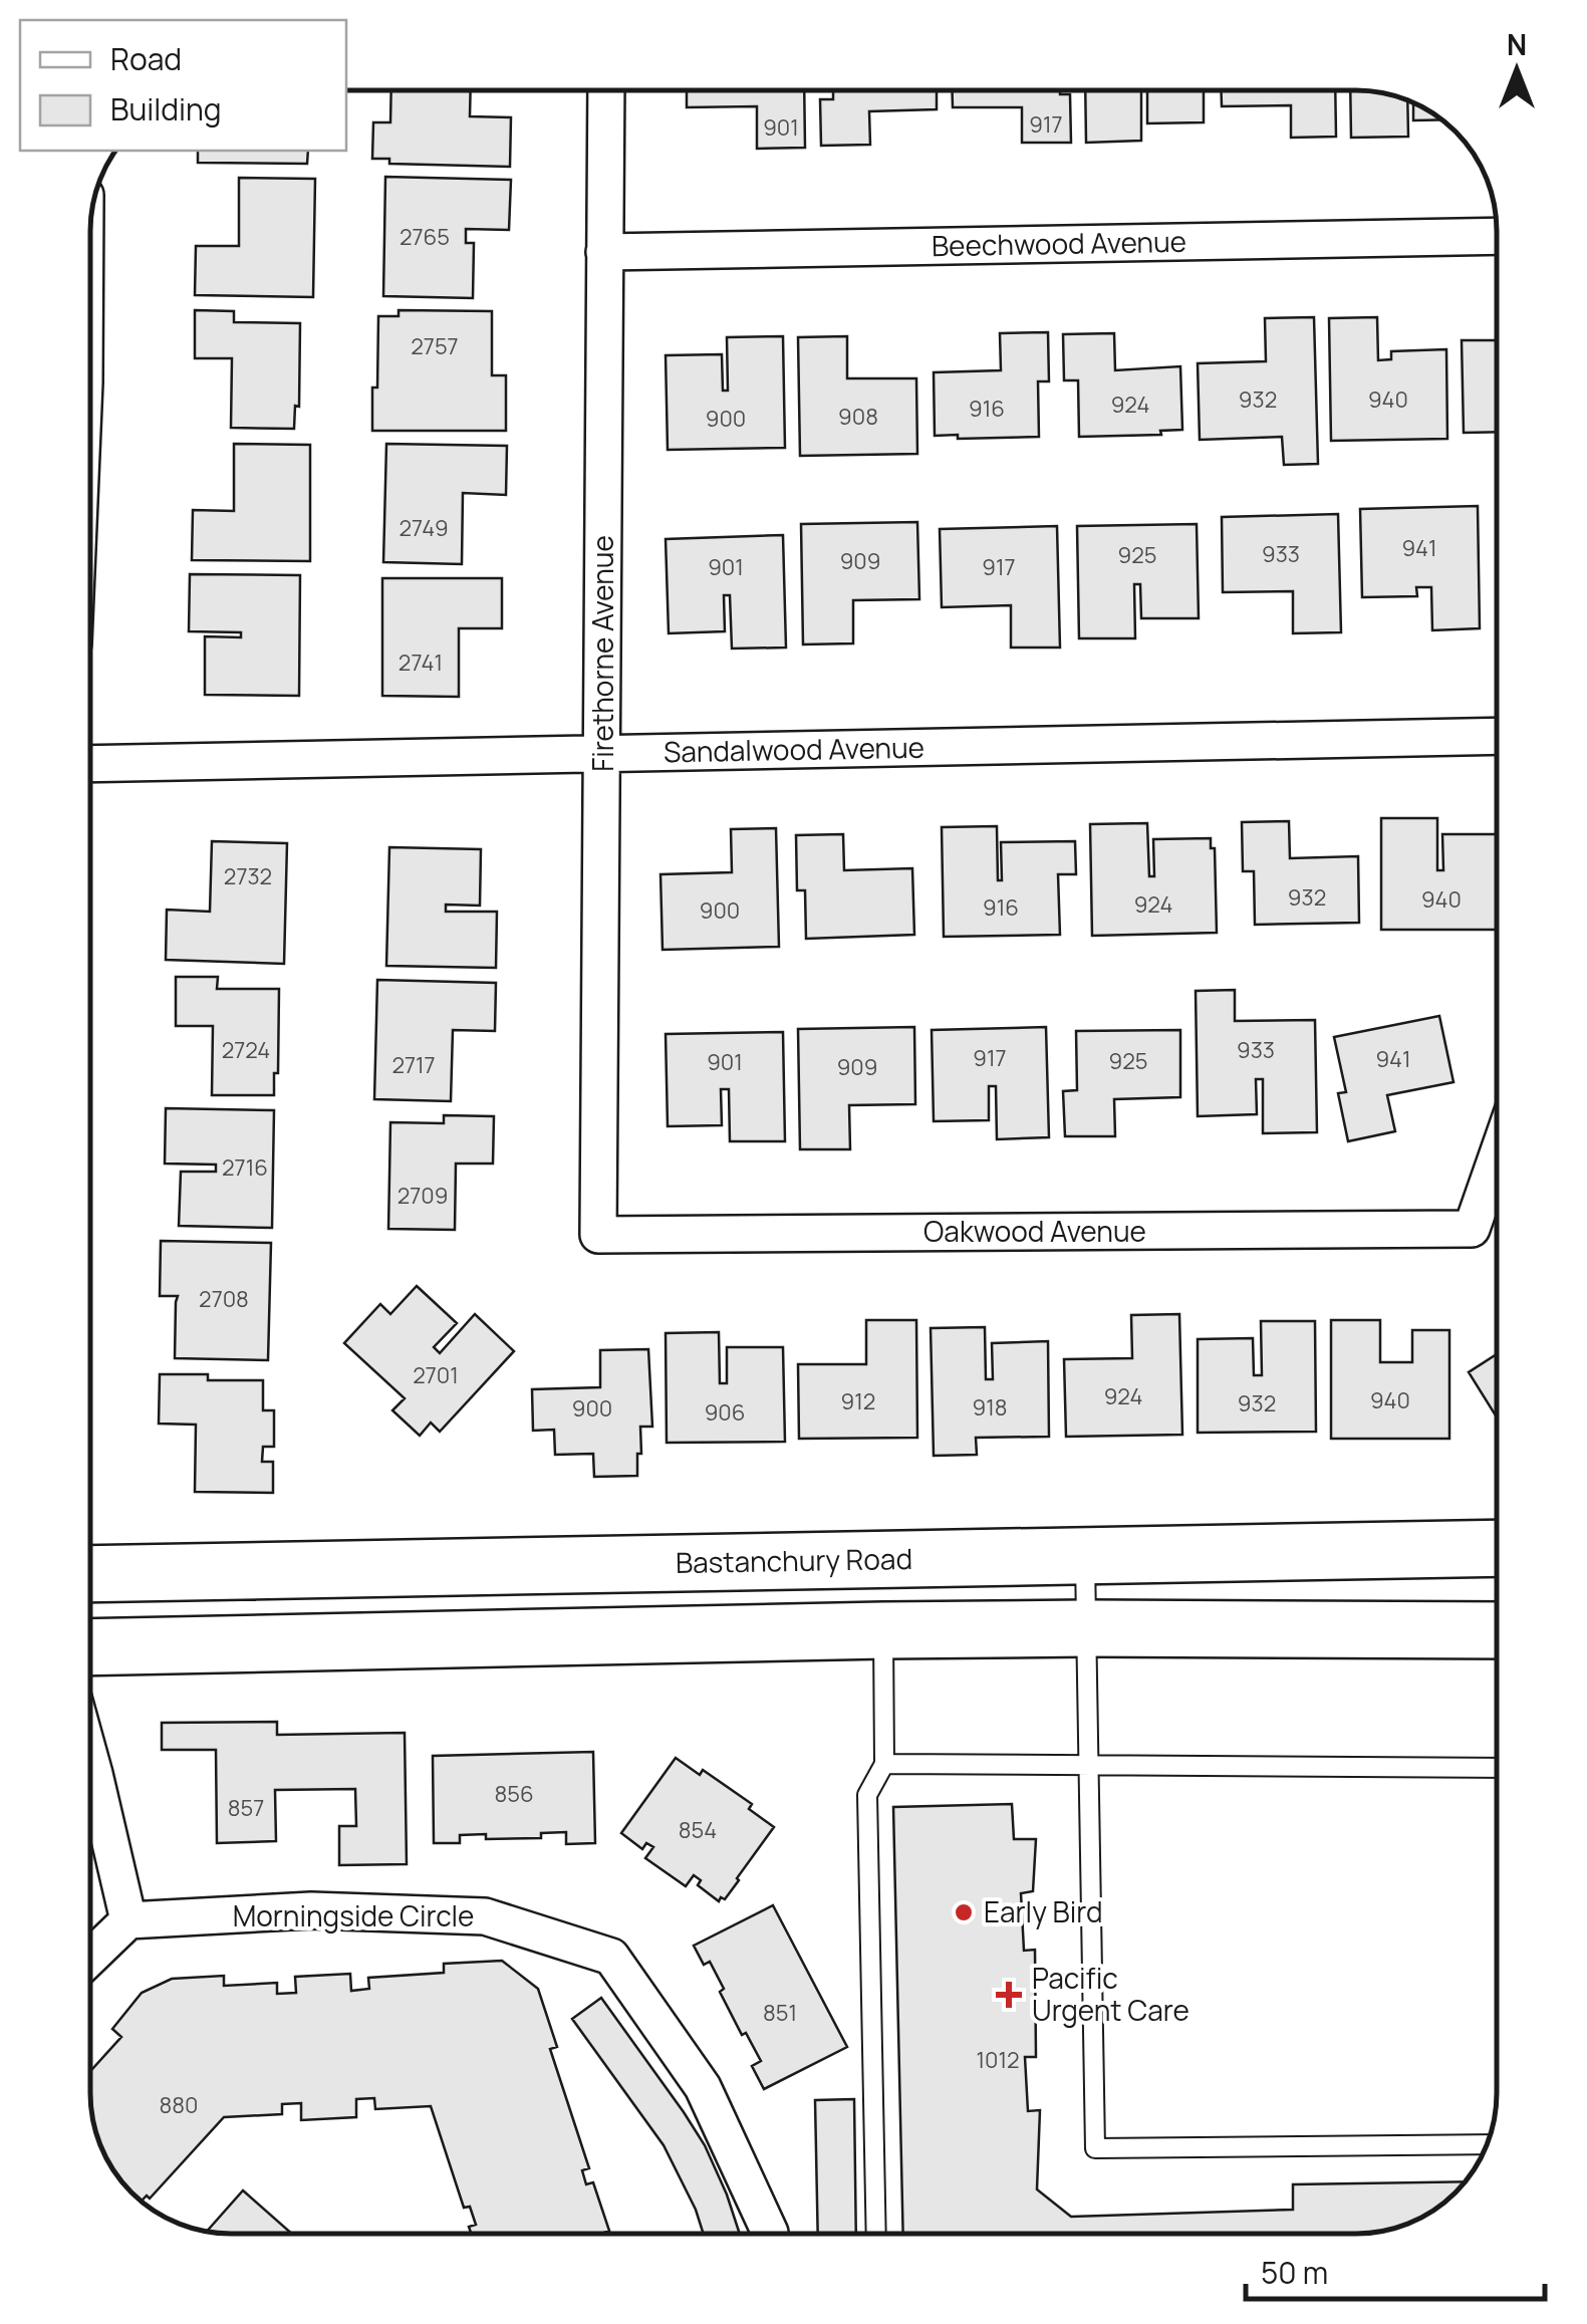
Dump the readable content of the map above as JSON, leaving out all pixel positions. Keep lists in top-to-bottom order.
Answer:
{
  "streets": {
    "main road": ["Bastanchury Road"],
    "street": [
      "Beechwood Avenue",
      "Firethorne Avenue",
      "Sandalwood Avenue",
      "Oakwood Avenue",
      "Morningside Circle"
    ]
  },
  "crossings": [
    ["Beechwood Avenue", "Firethorne Avenue"],
    ["Firethorne Avenue", "Sandalwood Avenue"],
    ["Firethorne Avenue", "Oakwood Avenue"]
  ],
  "places": {
    "other": ["Early Bird"],
    "health": ["Pacific Urgent Care"]
  },
  "house_numbers": [
    "917",
    "901",
    "2765",
    "2757",
    "932",
    "940",
    "924",
    "916",
    "908",
    "900",
    "2749",
    "941",
    "933",
    "925",
    "909",
    "901",
    "917",
    "2741",
    "2732",
    "932",
    "940",
    "924",
    "916",
    "900",
    "2724",
    "933",
    "917",
    "941",
    "925",
    "901",
    "2717",
    "909",
    "2716",
    "2709",
    "2708",
    "2701",
    "924",
    "940",
    "912",
    "932",
    "918",
    "900",
    "906",
    "856",
    "857",
    "854",
    "851",
    "1012",
    "880"
  ],
  "legend": ["Road", "Building"],
  "scale_bar": "50 m",
  "north": "top"
}
